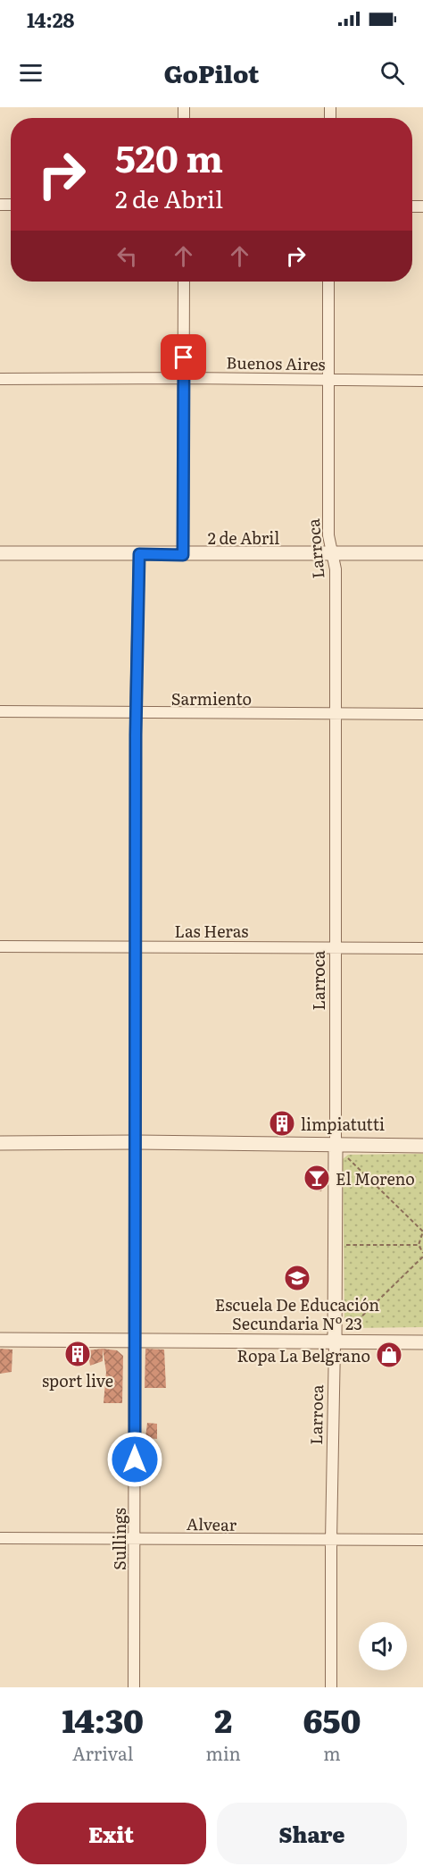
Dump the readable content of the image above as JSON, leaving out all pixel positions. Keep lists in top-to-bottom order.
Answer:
{
  "streets": {
    "street": [
      "Buenos Aires",
      "2 de Abril",
      "Larroca",
      "Sarmiento",
      "Las Heras",
      "Alvear",
      "Sullings"
    ]
  },
  "crossings": [
    ["Buenos Aires", "Larroca"],
    ["2 de Abril", "Larroca"],
    ["2 de Abril", "Sullings"],
    ["Larroca", "Sarmiento"],
    ["Larroca", "Las Heras"],
    ["Larroca", "Alvear"],
    ["Sarmiento", "Sullings"],
    ["Las Heras", "Sullings"],
    ["Alvear", "Sullings"]
  ],
  "places": {
    "building": ["limpiatutti", "sport live"],
    "bar": ["El Moreno"],
    "school or university": ["Escuela De Educación Secundaria Nº 23"],
    "shop": ["Ropa La Belgrano"]
  },
  "page": {
    "status": "14:28",
    "header": "GoPilot",
    "turn": ["520 m", "2 de Abril"],
    "eta": [
      "14:30",
      "Arrival",
      "2",
      "min",
      "650",
      "m"
    ],
    "buttons": ["Exit", "Share"]
  }
}
